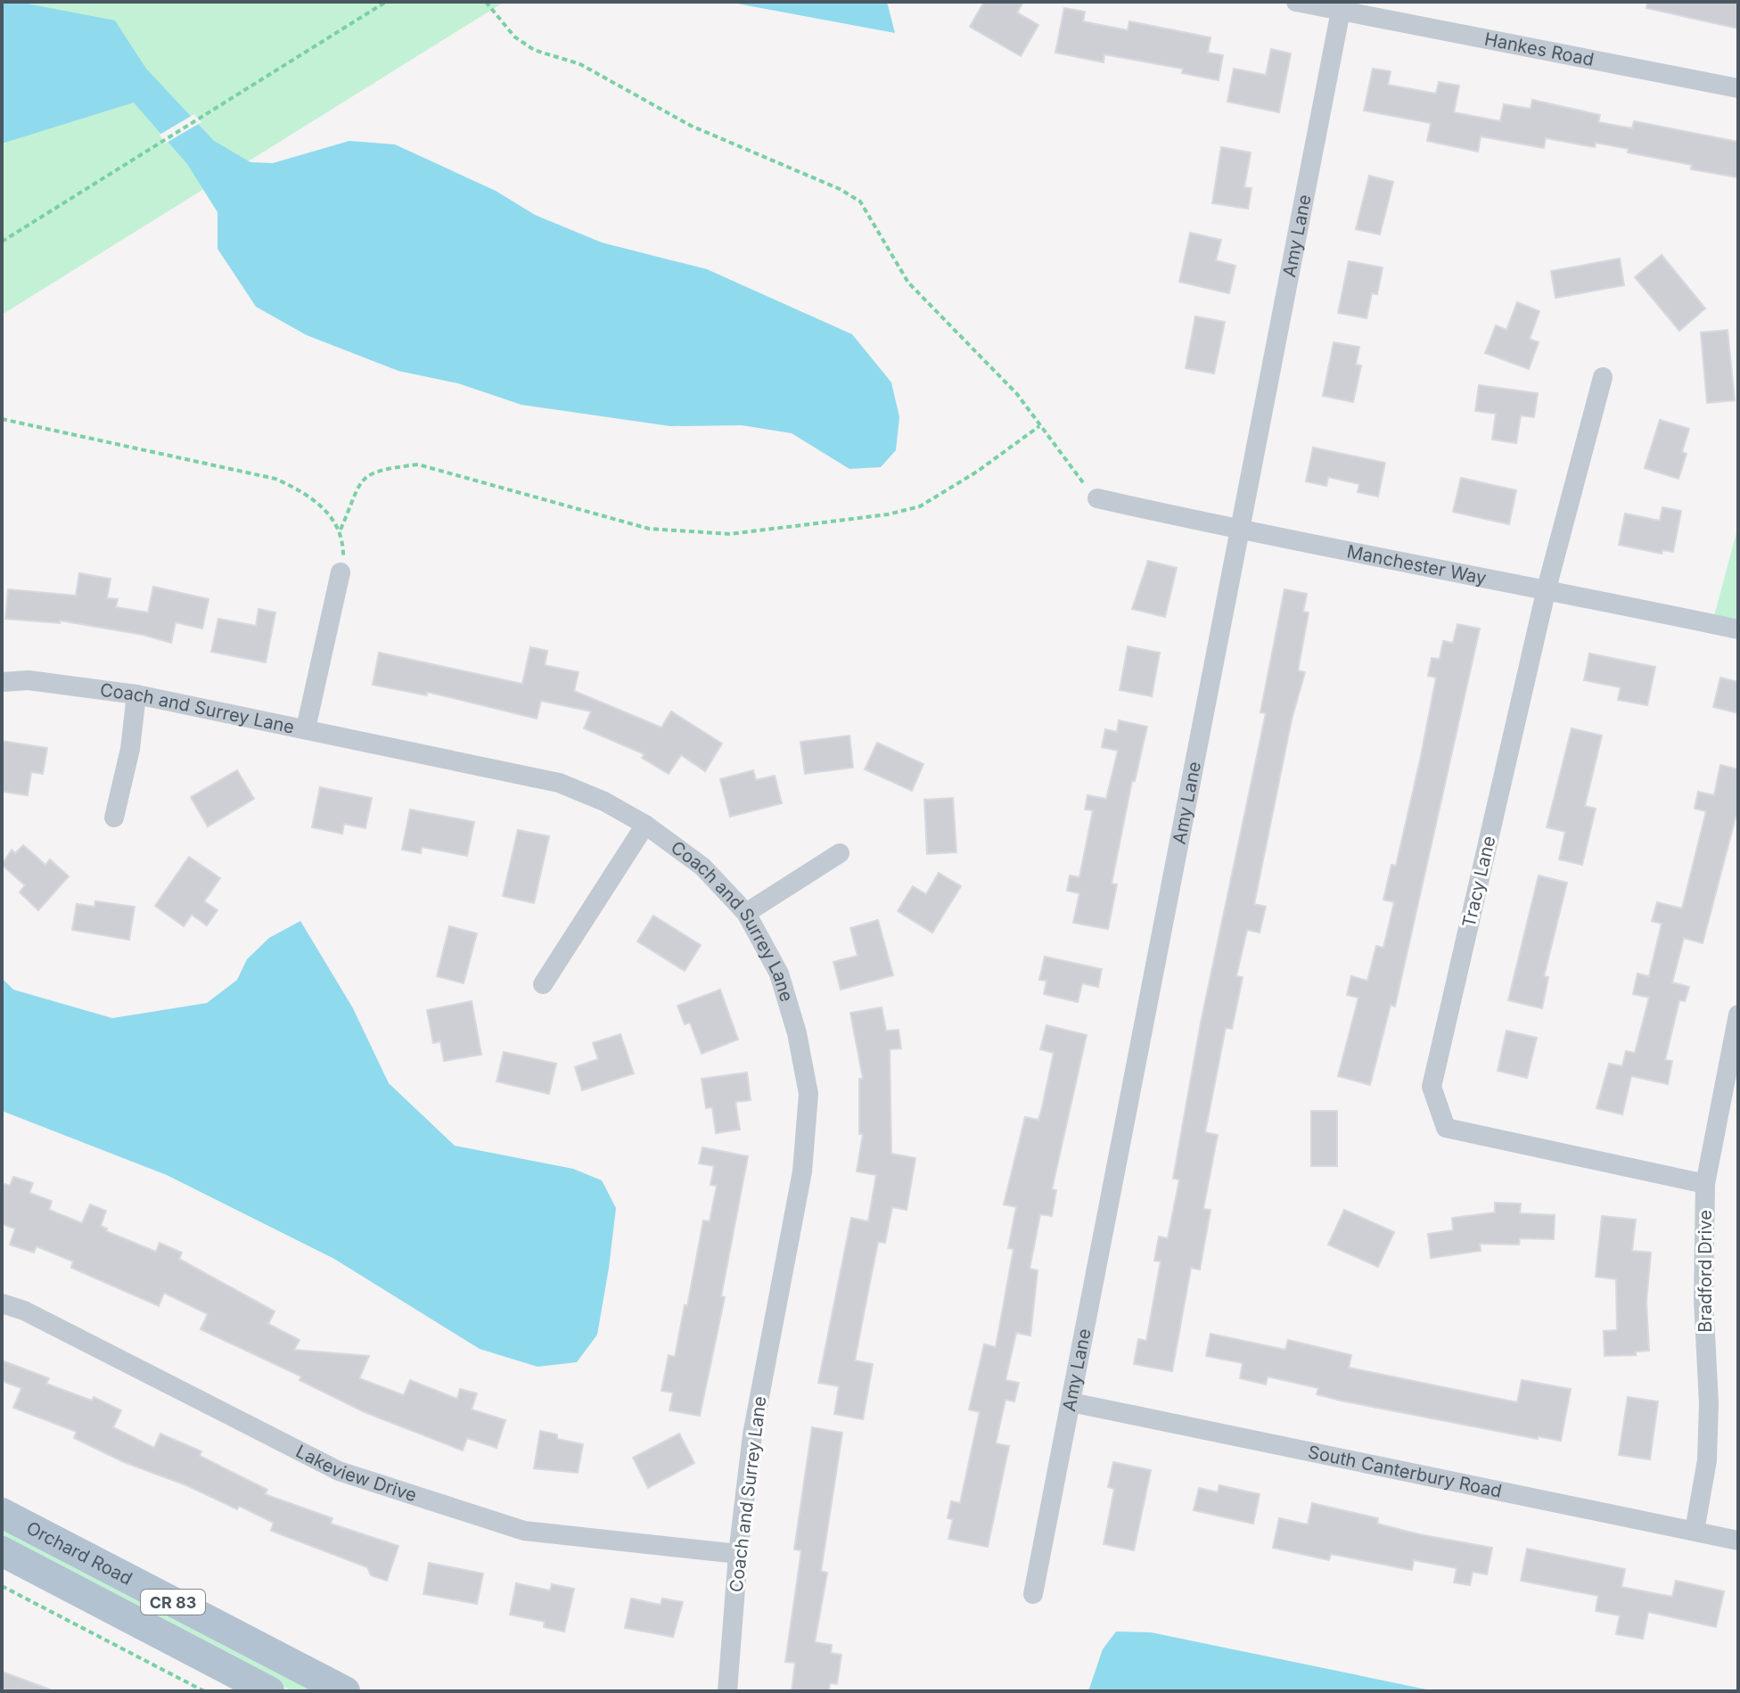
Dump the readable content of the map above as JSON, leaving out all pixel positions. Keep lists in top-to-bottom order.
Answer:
{
  "streets": {
    "main road": ["Orchard Road", "CR 83"],
    "street": [
      "Hankes Road",
      "Amy Lane",
      "Manchester Way",
      "Coach and Surrey Lane",
      "Tracy Lane",
      "Bradford Drive",
      "Lakeview Drive",
      "South Canterbury Road"
    ]
  },
  "crossings": [
    ["Hankes Road", "Amy Lane"],
    ["Amy Lane", "Manchester Way"],
    ["Amy Lane", "South Canterbury Road"],
    ["Manchester Way", "Tracy Lane"],
    ["Coach and Surrey Lane", "Lakeview Drive"],
    ["Tracy Lane", "Bradford Drive"],
    ["Bradford Drive", "South Canterbury Road"]
  ]
}
